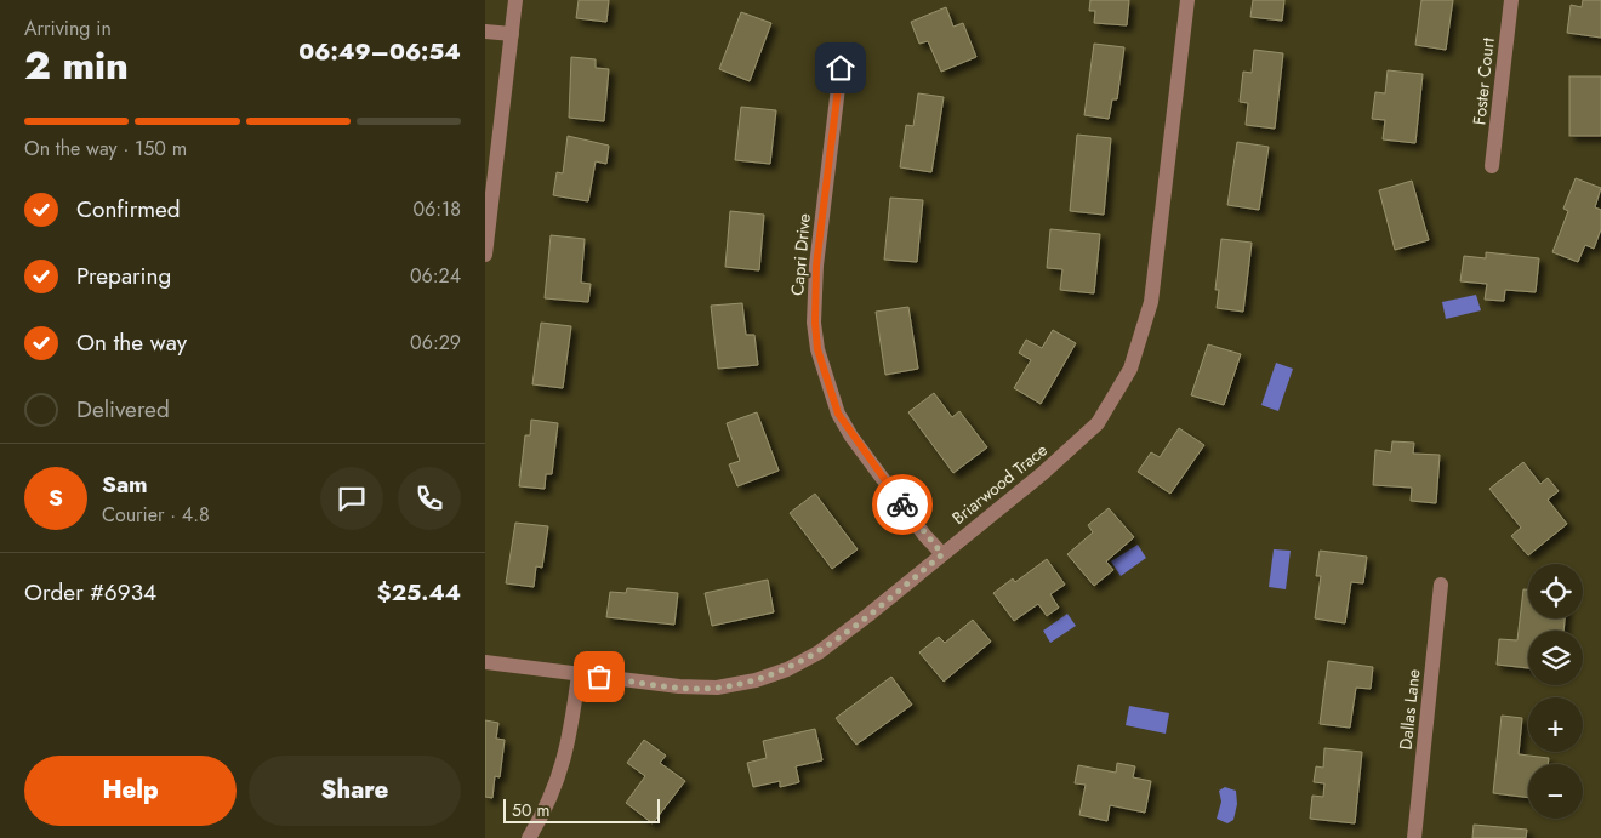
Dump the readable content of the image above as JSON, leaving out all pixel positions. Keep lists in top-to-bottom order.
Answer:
{
  "streets": {
    "street": [
      "Foster Court",
      "Capri Drive",
      "Briarwood Trace",
      "Dallas Lane"
    ]
  },
  "crossings": [
    ["Capri Drive", "Briarwood Trace"]
  ],
  "scale_bar": "50 m",
  "page": {
    "heading": ["2 min", "Arriving in", "06:49–06:54"],
    "panel": [
      "Sam",
      "Courier · 4.8",
      "Order #6934",
      "$25.44"
    ],
    "bar": "On the way · 150 m",
    "list": [
      ["Confirmed", "06:18"],
      ["Preparing", "06:24"],
      ["On the way", "06:29"],
      "Delivered"
    ],
    "round": "S",
    "map_buttons": ["+", "−"],
    "buttons": ["Help", "Share"],
    "scale": "50 m"
  }
}
